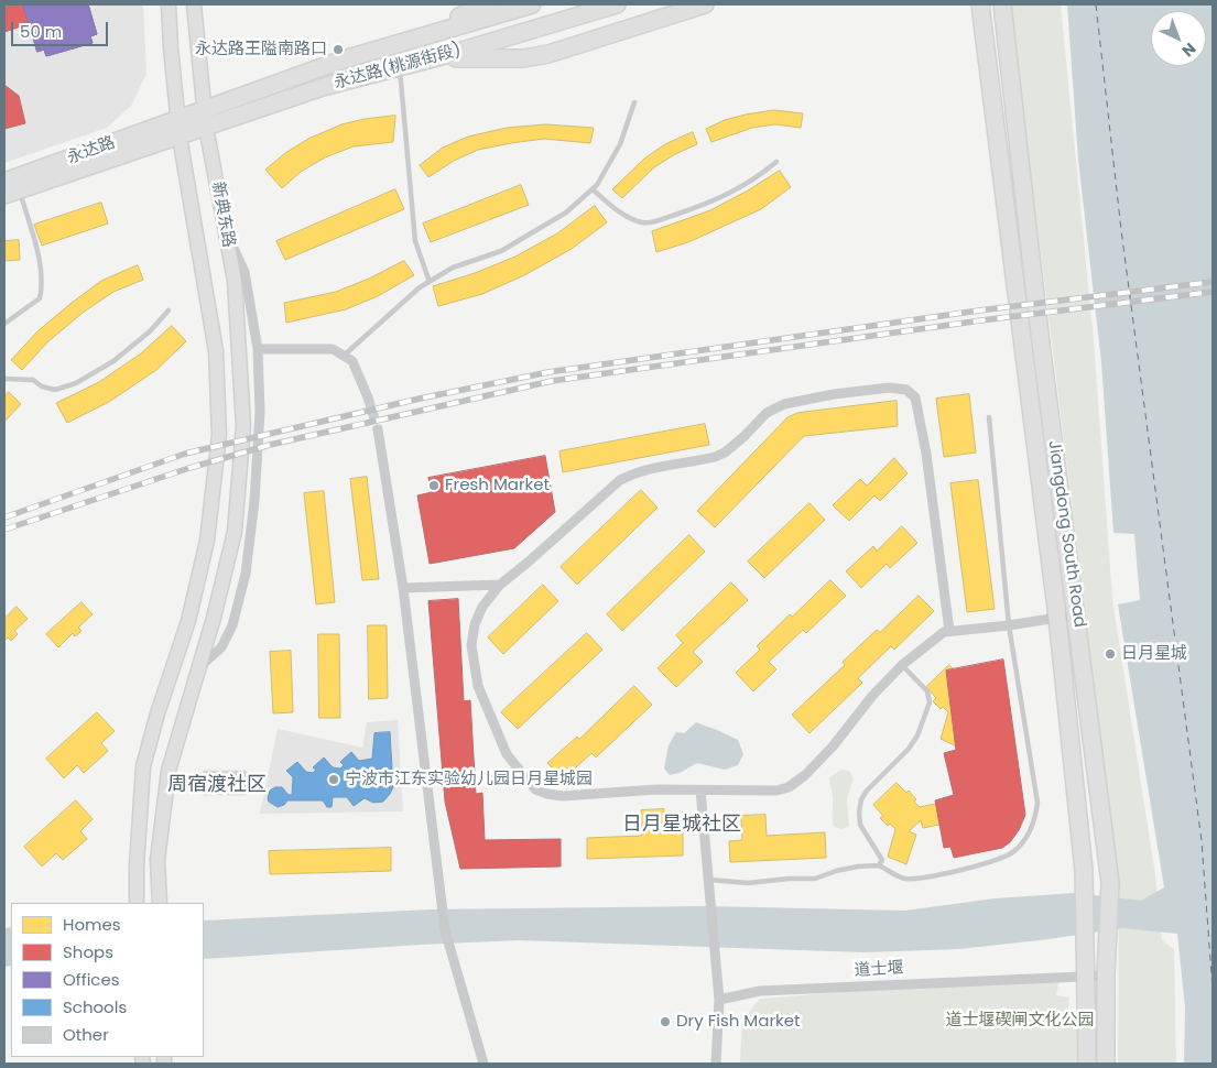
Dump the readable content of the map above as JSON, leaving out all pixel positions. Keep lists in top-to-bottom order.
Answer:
{
  "streets": {
    "main road": [
      "永达路(桃源街段)",
      "永达路",
      "新典东路",
      "Jiangdong South Road"
    ],
    "street": ["道士堰"]
  },
  "crossings": [
    ["永达路(桃源街段)", "永达路"],
    ["永达路(桃源街段)", "新典东路"],
    ["Jiangdong South Road", "道士堰"]
  ],
  "districts": ["周宿渡社区", "日月星城社区"],
  "parks": ["道士堰碶闸文化公园"],
  "places": [
    "永达路王隘南路口",
    "Fresh Market",
    "日月星城",
    "宁波市江东实验幼儿园日月星城园",
    "Dry Fish Market"
  ],
  "legend": [
    "Homes",
    "Shops",
    "Offices",
    "Schools",
    "Other"
  ],
  "scale_bar": "50 m",
  "north": "bottom right"
}
